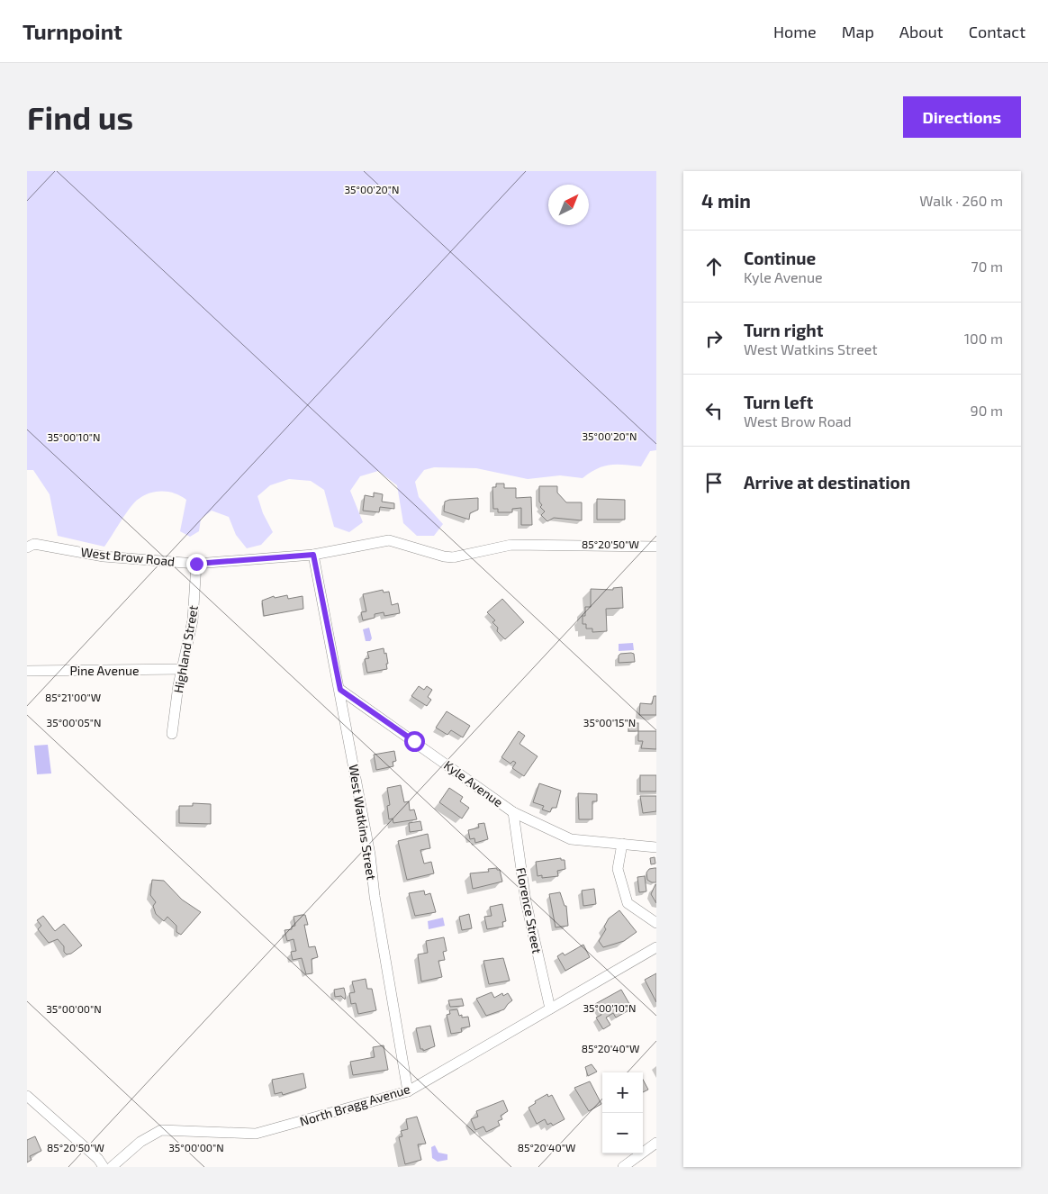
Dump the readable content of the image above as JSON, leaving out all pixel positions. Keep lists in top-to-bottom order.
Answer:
{
  "streets": {
    "street": [
      "West Brow Road",
      "Highland Street",
      "Pine Avenue",
      "Kyle Avenue",
      "West Watkins Street",
      "Florence Street",
      "North Bragg Avenue"
    ]
  },
  "crossings": [
    ["West Brow Road", "Highland Street"],
    ["West Brow Road", "West Watkins Street"],
    ["Highland Street", "Pine Avenue"],
    ["Kyle Avenue", "West Watkins Street"],
    ["Kyle Avenue", "Florence Street"],
    ["West Watkins Street", "North Bragg Avenue"],
    ["Florence Street", "North Bragg Avenue"]
  ],
  "north": "top right",
  "page": {
    "header": "Turnpoint",
    "nav": [
      "Home",
      "Map",
      "About",
      "Contact"
    ],
    "buttons": "Directions",
    "title": "Find us",
    "heading": ["4 min", "Walk · 260 m"],
    "list": [
      ["Continue", "Kyle Avenue", "70 m"],
      ["Turn right", "West Watkins Street", "100 m"],
      ["Turn left", "West Brow Road", "90 m"],
      "Arrive at destination"
    ],
    "map_buttons": ["+", "−"]
  },
  "coordinates": [
    "35°00'20\"N",
    "35°00'10\"N",
    "85°20'50\"W",
    "85°21'00\"W",
    "35°00'15\"N",
    "35°00'05\"N",
    "35°00'00\"N",
    "85°20'40\"W"
  ]
}
